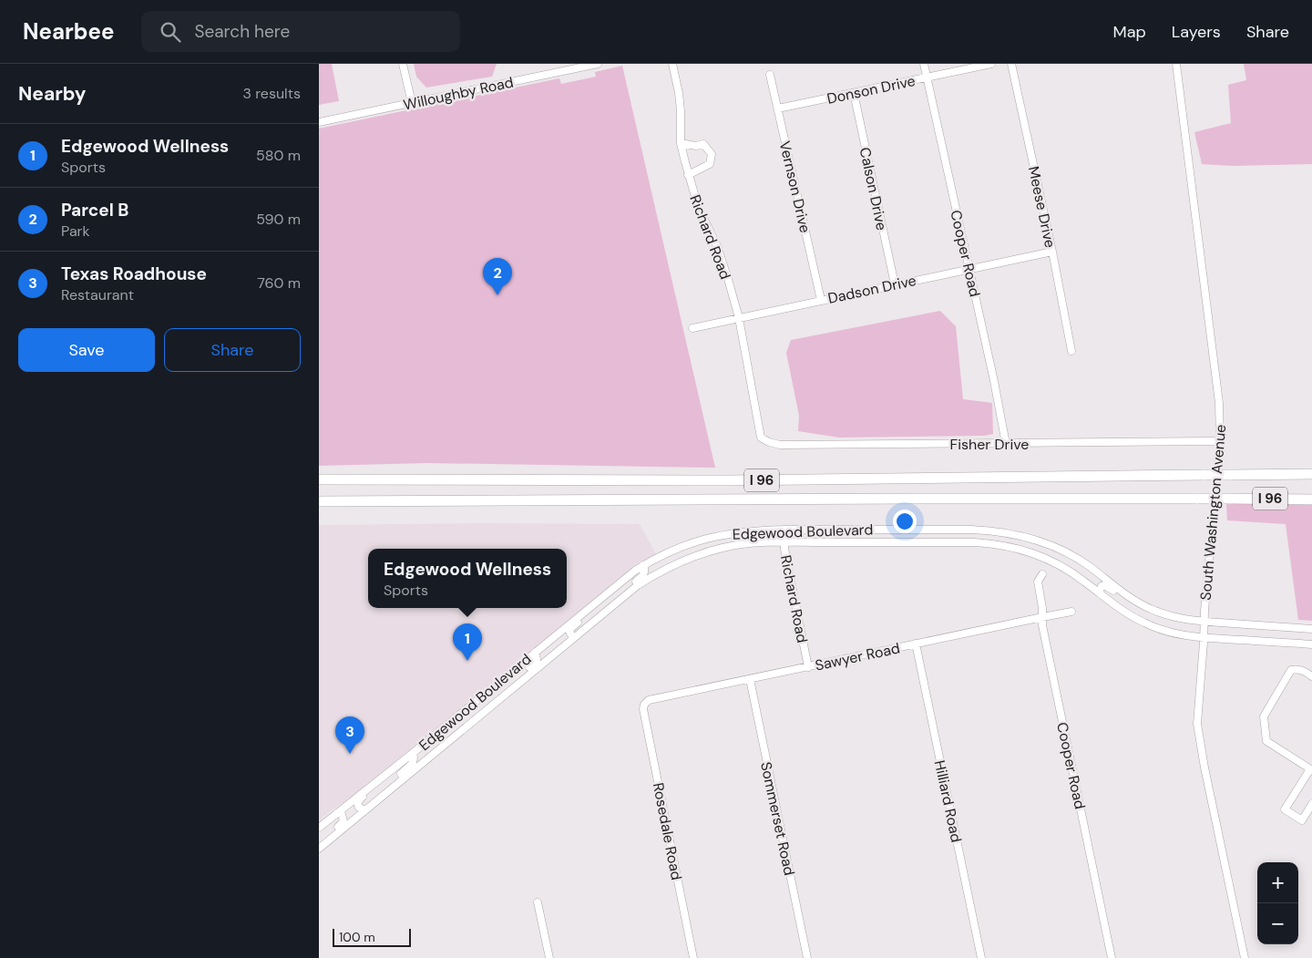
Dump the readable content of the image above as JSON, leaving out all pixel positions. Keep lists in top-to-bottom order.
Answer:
{
  "streets": {
    "highway": ["I 96"],
    "street": [
      "Donson Drive",
      "Willoughby Road",
      "Vernson Drive",
      "Calson Drive",
      "Meese Drive",
      "Richard Road",
      "Cooper Road",
      "Dadson Drive",
      "Fisher Drive",
      "South Washington Avenue",
      "Edgewood Boulevard",
      "Sawyer Road",
      "Hilliard Road",
      "Sommerset Road",
      "Rosedale Road"
    ]
  },
  "crossings": [
    ["Donson Drive", "Vernson Drive"],
    ["Donson Drive", "Calson Drive"],
    ["Donson Drive", "Cooper Road"],
    ["Vernson Drive", "Dadson Drive"],
    ["Calson Drive", "Dadson Drive"],
    ["Meese Drive", "Dadson Drive"],
    ["Richard Road", "Dadson Drive"],
    ["Richard Road", "Fisher Drive"],
    ["Richard Road", "Edgewood Boulevard"],
    ["Richard Road", "Sawyer Road"],
    ["Cooper Road", "Dadson Drive"],
    ["Cooper Road", "Fisher Drive"],
    ["Cooper Road", "Sawyer Road"],
    ["Fisher Drive", "South Washington Avenue"],
    ["South Washington Avenue", "Edgewood Boulevard"],
    ["Sawyer Road", "Hilliard Road"],
    ["Sawyer Road", "Sommerset Road"],
    ["Sawyer Road", "Rosedale Road"]
  ],
  "scale_bar": "100 m",
  "page": {
    "header": "Nearbee",
    "search": "Search here",
    "nav": ["Map", "Layers", "Share"],
    "heading": ["Nearby", "3 results"],
    "list": [
      {
        "mark": "1",
        "name": "Edgewood Wellness",
        "note": "Sports",
        "value": "580 m"
      },
      {
        "mark": "2",
        "name": "Parcel B",
        "note": "Park",
        "value": "590 m"
      },
      {
        "mark": "3",
        "name": "Texas Roadhouse",
        "note": "Restaurant",
        "value": "760 m"
      }
    ],
    "pins": ["2", "1", "3"],
    "buttons": ["Save", "Share"],
    "popup": ["Edgewood Wellness", "Sports"],
    "map_buttons": ["+", "−"],
    "scale": "100 m"
  }
}
